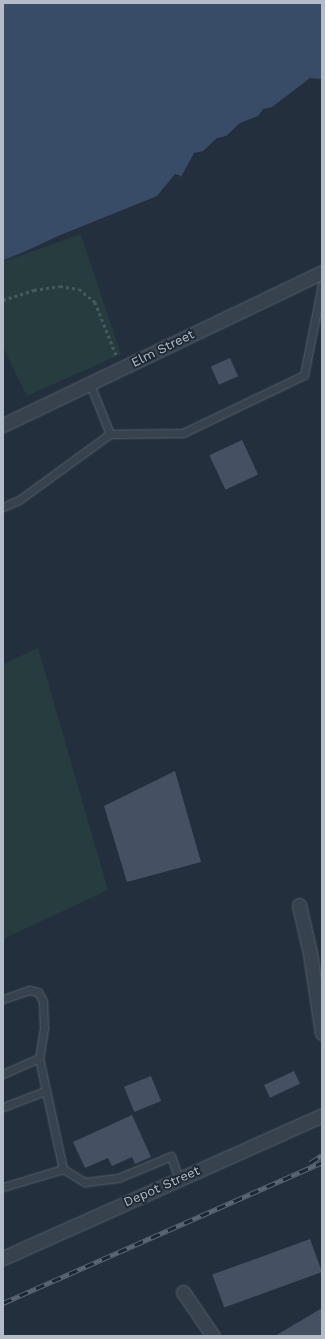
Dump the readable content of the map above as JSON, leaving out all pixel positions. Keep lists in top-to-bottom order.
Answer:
{
  "streets": {
    "street": ["Elm Street", "Depot Street"]
  }
}
